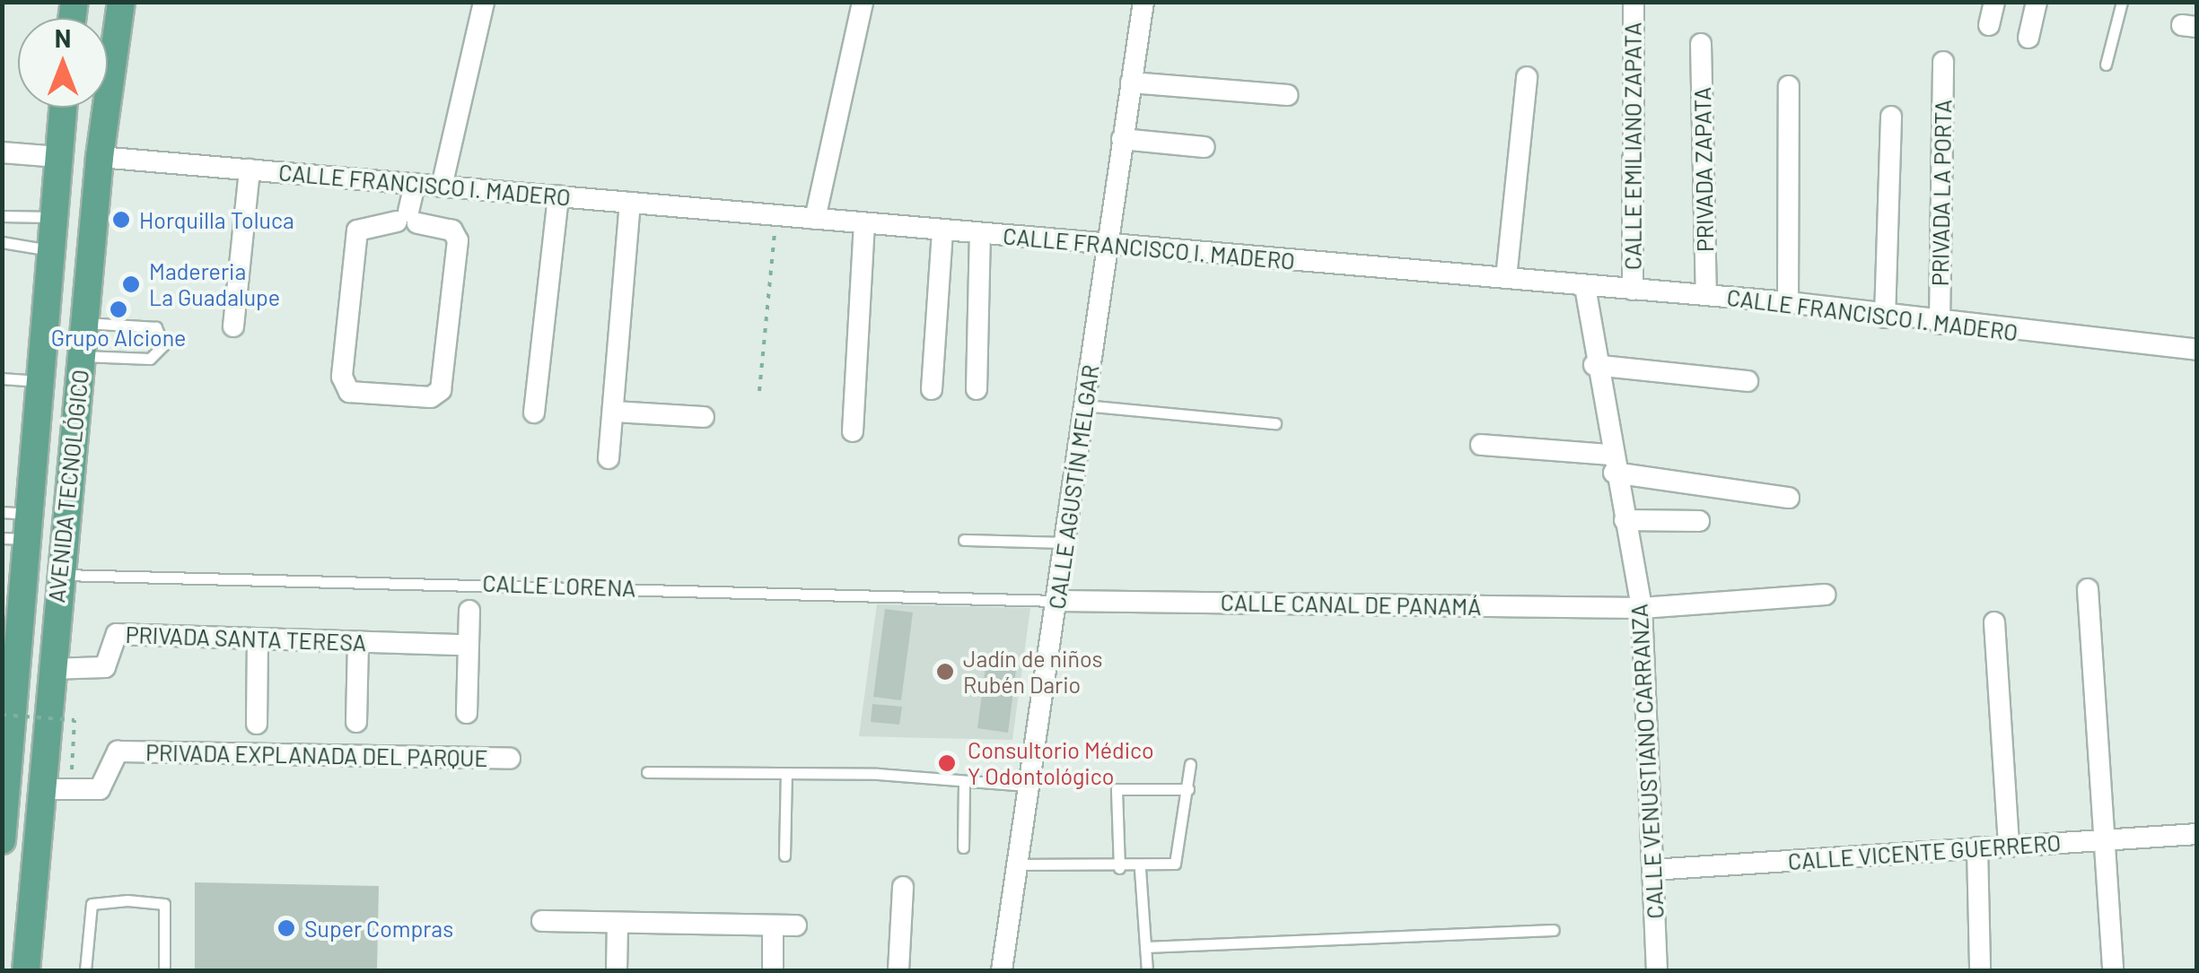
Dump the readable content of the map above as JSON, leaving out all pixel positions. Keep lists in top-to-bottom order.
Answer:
{
  "streets": {
    "main road": ["AVENIDA TECNOLÓGICO"],
    "street": [
      "CALLE EMILIANO ZAPATA",
      "PRIVADA ZAPATA",
      "CALLE FRANCISCO I. MADERO",
      "PRIVADA LA PORTA",
      "CALLE AGUSTÍN MELGAR",
      "CALLE CANAL DE PANAMÁ",
      "PRIVADA SANTA TERESA",
      "PRIVADA EXPLANADA DEL PARQUE",
      "CALLE VENUSTIANO CARRANZA",
      "CALLE VICENTE GUERRERO"
    ],
    "lane": ["CALLE LORENA"]
  },
  "crossings": [
    ["CALLE EMILIANO ZAPATA", "CALLE FRANCISCO I. MADERO"],
    ["PRIVADA ZAPATA", "CALLE FRANCISCO I. MADERO"],
    ["CALLE FRANCISCO I. MADERO", "PRIVADA LA PORTA"],
    ["CALLE FRANCISCO I. MADERO", "AVENIDA TECNOLÓGICO"],
    ["CALLE FRANCISCO I. MADERO", "CALLE AGUSTÍN MELGAR"],
    ["CALLE FRANCISCO I. MADERO", "CALLE VENUSTIANO CARRANZA"],
    ["AVENIDA TECNOLÓGICO", "CALLE LORENA"],
    ["AVENIDA TECNOLÓGICO", "PRIVADA SANTA TERESA"],
    ["AVENIDA TECNOLÓGICO", "PRIVADA EXPLANADA DEL PARQUE"],
    ["CALLE AGUSTÍN MELGAR", "CALLE LORENA"],
    ["CALLE AGUSTÍN MELGAR", "CALLE CANAL DE PANAMÁ"],
    ["CALLE LORENA", "CALLE CANAL DE PANAMÁ"],
    ["CALLE CANAL DE PANAMÁ", "CALLE VENUSTIANO CARRANZA"],
    ["CALLE VENUSTIANO CARRANZA", "CALLE VICENTE GUERRERO"]
  ],
  "places": [
    "Horquilla Toluca",
    "Madereria La Guadalupe",
    "Grupo Alcione",
    "Jadín de niños Rubén Dario",
    "Consultorio Médico Y Odontológico",
    "Super Compras"
  ],
  "north": "top"
}
